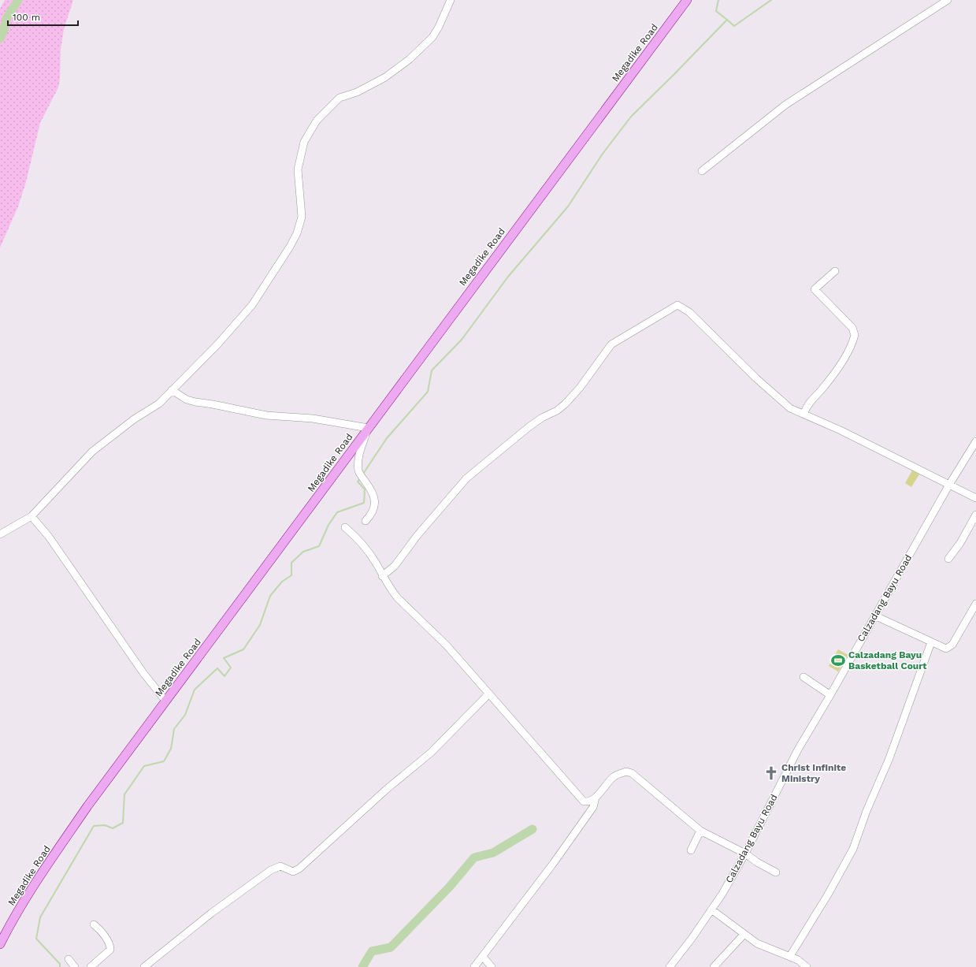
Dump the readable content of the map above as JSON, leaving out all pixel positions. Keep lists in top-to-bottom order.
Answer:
{
  "streets": {
    "main road": ["Megadike Road"],
    "street": ["Calzadang Bayu Road"]
  },
  "places": {
    "sports": ["Calzadang Bayu Basketball Court"],
    "church": ["Christ Infinite Ministry"]
  },
  "scale_bar": "100 m"
}
